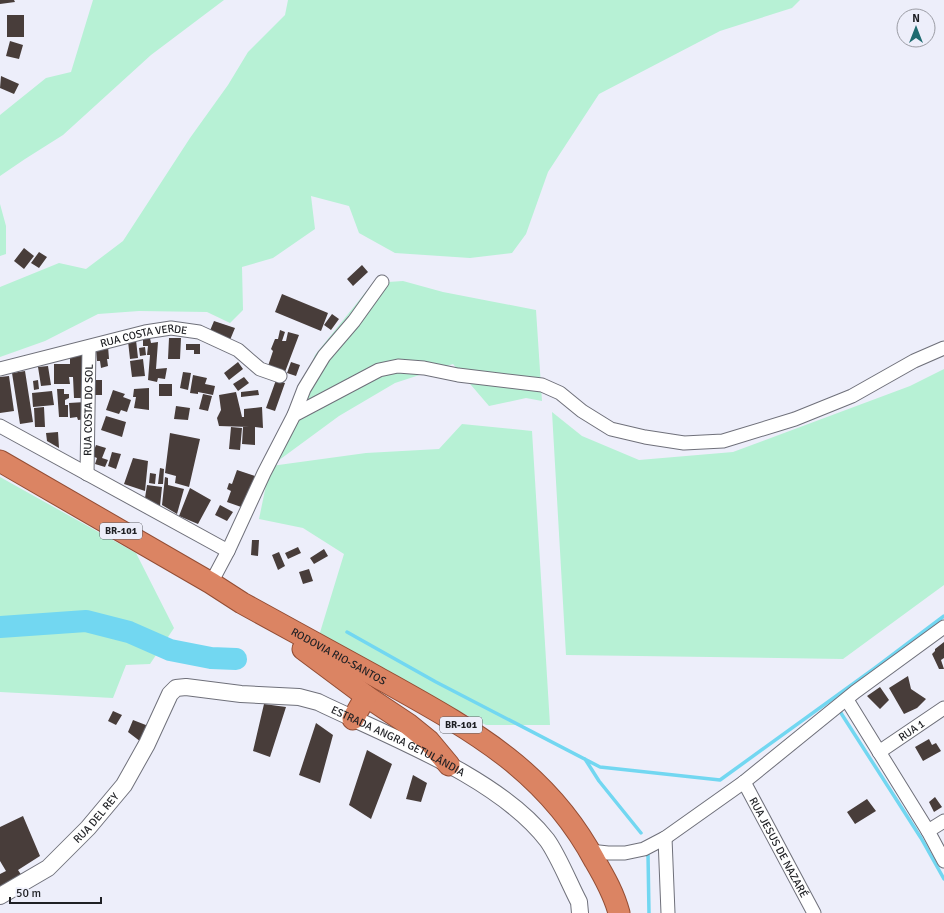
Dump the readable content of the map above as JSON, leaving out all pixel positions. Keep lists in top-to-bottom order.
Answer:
{
  "streets": {
    "highway": ["BR-101", "RODOVIA RIO-SANTOS"],
    "street": [
      "RUA COSTA VERDE",
      "RUA COSTA DO SOL",
      "RUA 1",
      "ESTRADA ANGRA GETULÂNDIA",
      "RUA DEL REY",
      "RUA JESUS DE NAZARÉ"
    ]
  },
  "crossings": [
    ["RUA COSTA VERDE", "RUA COSTA DO SOL"],
    ["ESTRADA ANGRA GETULÂNDIA", "RUA DEL REY"]
  ],
  "scale_bar": "50 m",
  "north": "top"
}
